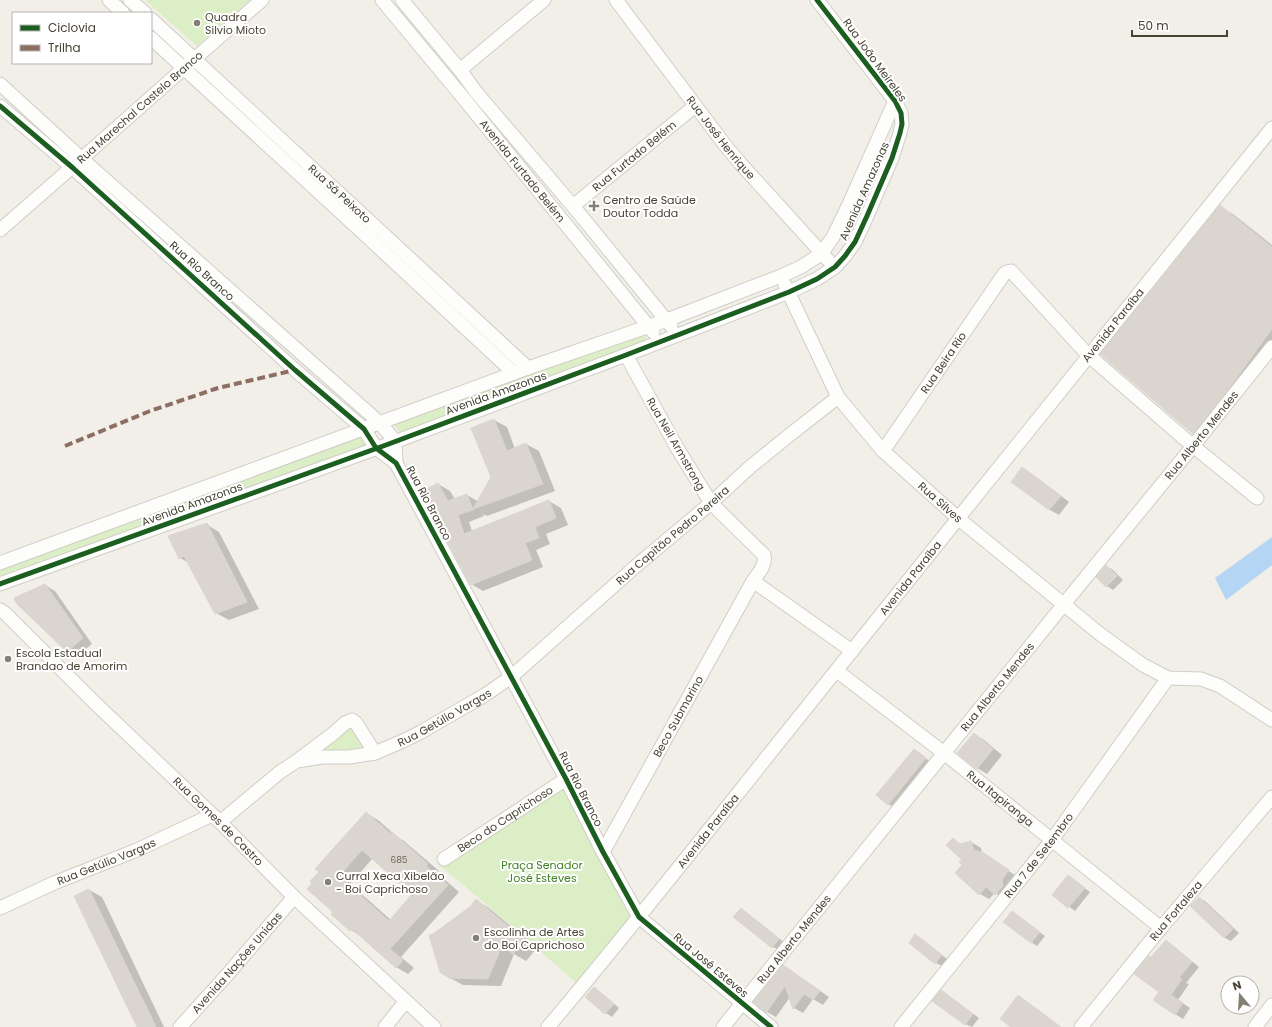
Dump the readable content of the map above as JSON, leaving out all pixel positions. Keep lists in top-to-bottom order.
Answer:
{
  "streets": {
    "street": [
      "Rua João Meireles",
      "Rua Marechal Castelo Branco",
      "Rua José Henrique",
      "Rua Furtado Belém",
      "Avenida Furtado Belém",
      "Avenida Amazonas",
      "Rua Sá Peixoto",
      "Rua Rio Branco",
      "Avenida Paraíba",
      "Rua Beira Rio",
      "Rua Alberto Mendes",
      "Rua Neil Armstrong",
      "Rua Silves",
      "Rua Capitão Pedro Pereira",
      "Beco Submarino",
      "Rua Getúlio Vargas",
      "Rua Itapiranga",
      "Beco do Caprichoso",
      "Rua Gomes de Castro",
      "Rua 7 de Setembro",
      "Rua Fortaleza",
      "Avenida Nações Unidas",
      "Rua José Esteves"
    ]
  },
  "crossings": [
    ["Rua João Meireles", "Avenida Amazonas"],
    ["Rua Marechal Castelo Branco", "Rua Sá Peixoto"],
    ["Rua Marechal Castelo Branco", "Rua Rio Branco"],
    ["Rua José Henrique", "Rua Furtado Belém"],
    ["Rua José Henrique", "Avenida Amazonas"],
    ["Rua Furtado Belém", "Avenida Furtado Belém"],
    ["Avenida Furtado Belém", "Avenida Amazonas"],
    ["Avenida Amazonas", "Rua Sá Peixoto"],
    ["Avenida Amazonas", "Rua Rio Branco"],
    ["Avenida Amazonas", "Rua Neil Armstrong"],
    ["Avenida Amazonas", "Rua Silves"],
    ["Rua Rio Branco", "Avenida Paraíba"],
    ["Rua Rio Branco", "Rua Capitão Pedro Pereira"],
    ["Rua Rio Branco", "Beco Submarino"],
    ["Rua Rio Branco", "Rua Getúlio Vargas"],
    ["Rua Rio Branco", "Beco do Caprichoso"],
    ["Rua Rio Branco", "Rua José Esteves"],
    ["Avenida Paraíba", "Rua Beira Rio"],
    ["Avenida Paraíba", "Rua Silves"],
    ["Avenida Paraíba", "Rua Itapiranga"],
    ["Avenida Paraíba", "Rua José Esteves"],
    ["Rua Beira Rio", "Rua Silves"],
    ["Rua Alberto Mendes", "Rua Silves"],
    ["Rua Alberto Mendes", "Rua Itapiranga"],
    ["Rua Alberto Mendes", "Rua José Esteves"],
    ["Rua Neil Armstrong", "Rua Capitão Pedro Pereira"],
    ["Rua Neil Armstrong", "Beco Submarino"],
    ["Rua Silves", "Rua Capitão Pedro Pereira"],
    ["Rua Silves", "Rua 7 de Setembro"],
    ["Rua Capitão Pedro Pereira", "Rua Getúlio Vargas"],
    ["Rua Getúlio Vargas", "Rua Gomes de Castro"],
    ["Rua Itapiranga", "Rua 7 de Setembro"],
    ["Rua Itapiranga", "Rua Fortaleza"],
    ["Rua Gomes de Castro", "Avenida Nações Unidas"]
  ],
  "parks": ["Praça Senador José Esteves"],
  "places": {
    "other": [
      "Quadra Silvio Mioto",
      "Escola Estadual Brandao de Amorim",
      "Curral Xeca Xibelão - Boi Caprichoso",
      "Escolinha de Artes do Boi Caprichoso"
    ],
    "health": ["Centro de Saúde Doutor Todda"]
  },
  "house_numbers": ["685"],
  "legend": ["Ciclovia", "Trilha"],
  "scale_bar": "50 m",
  "north": "top"
}
